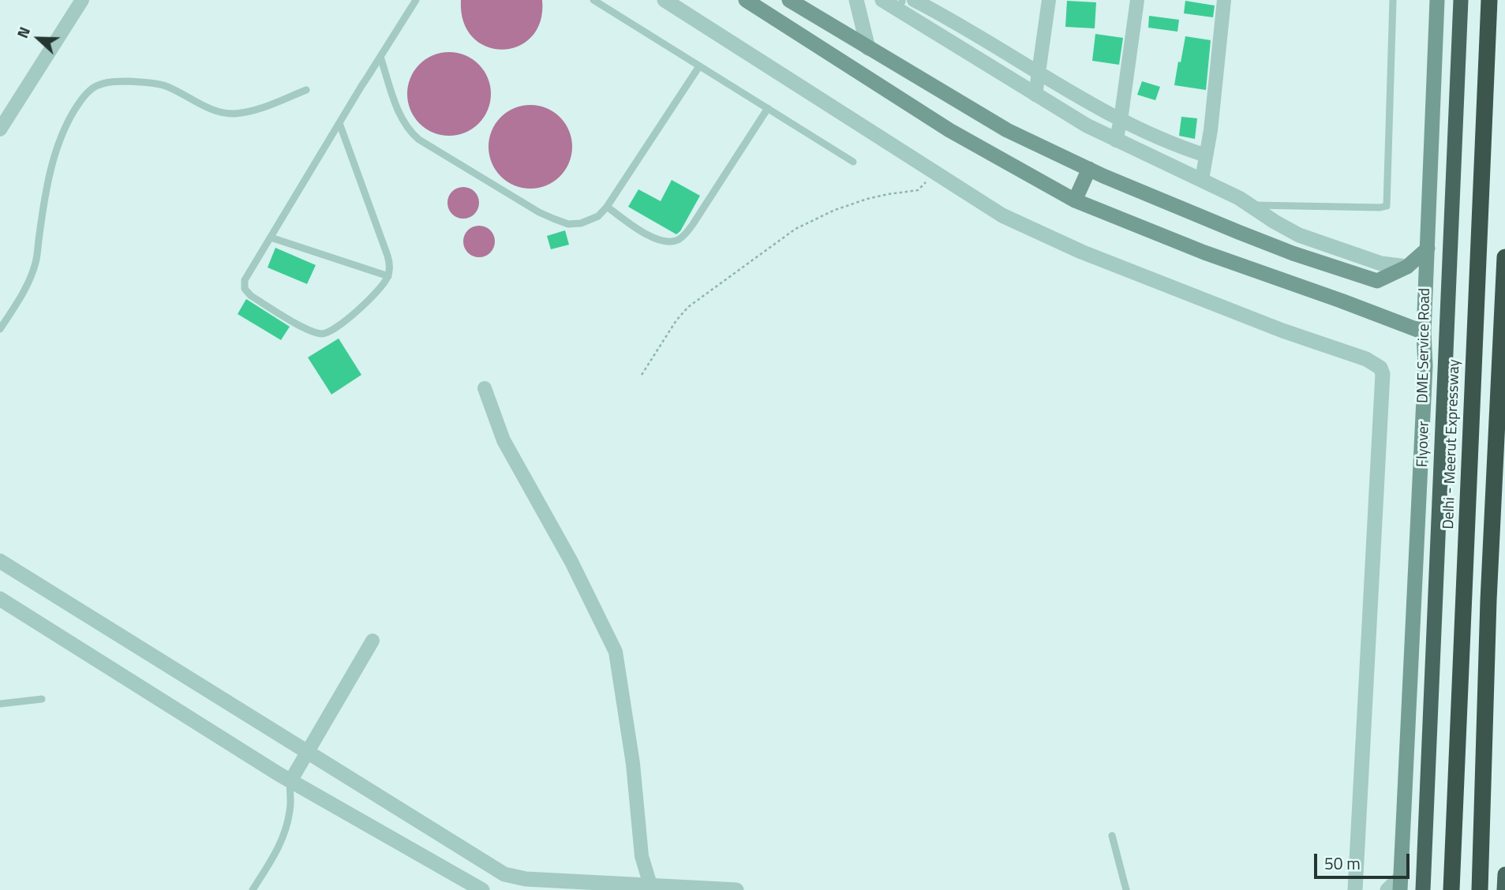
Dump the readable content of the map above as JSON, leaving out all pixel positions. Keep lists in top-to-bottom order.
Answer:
{
  "streets": {
    "highway": ["Flyover", "Delhi - Meerut Expressway"],
    "main road": ["DME Service Road"]
  },
  "scale_bar": "50 m",
  "north": "left"
}
